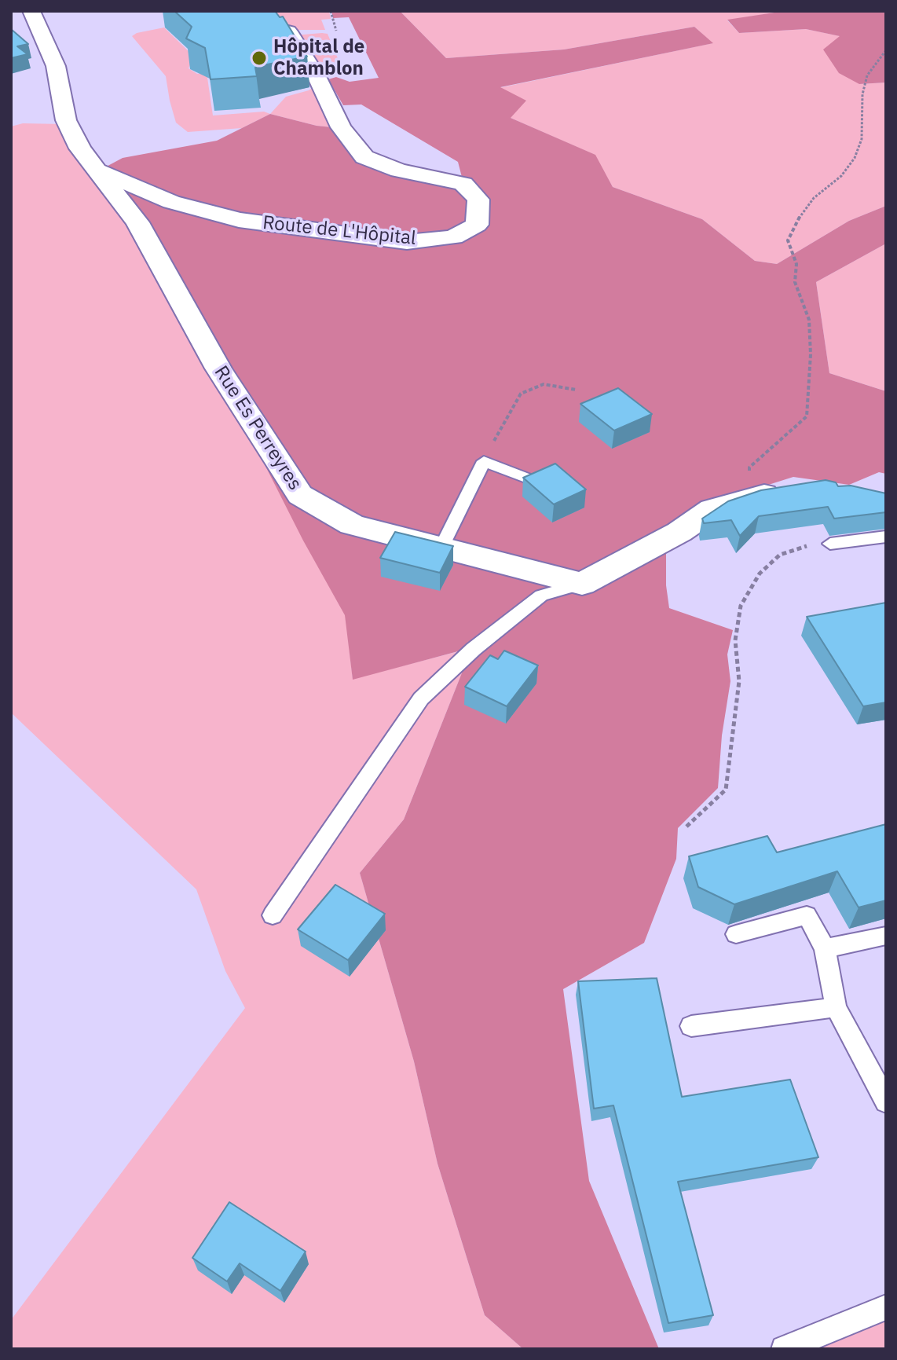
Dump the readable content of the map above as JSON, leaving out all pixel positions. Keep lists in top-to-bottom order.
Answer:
{
  "streets": {
    "street": ["Route de L'Hôpital", "Rue Es Perreyres"]
  },
  "crossings": [
    ["Route de L'Hôpital", "Rue Es Perreyres"]
  ],
  "places": ["Hôpital de Chamblon"]
}
